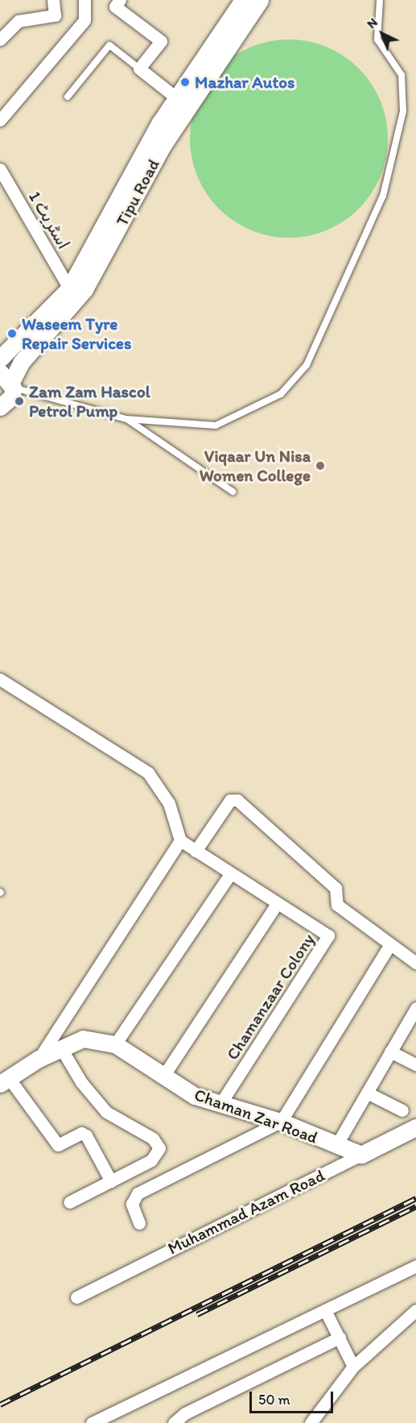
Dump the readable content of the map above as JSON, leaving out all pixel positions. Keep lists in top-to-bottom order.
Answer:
{
  "streets": {
    "main road": ["Tipu Road", "Chaman Zar Road", "Muhammad Azam Road"],
    "street": ["اسٹریٹ 1", "Chamanzaar Colony"]
  },
  "crossings": [
    ["Chamanzaar Colony", "Chaman Zar Road"],
    ["Chaman Zar Road", "Muhammad Azam Road"]
  ],
  "places": [
    "Mazhar Autos",
    "Waseem Tyre Repair Services",
    "Zam Zam Hascol Petrol Pump",
    "Viqaar Un Nisa Women College"
  ],
  "scale_bar": "50 m",
  "north": "top left"
}
